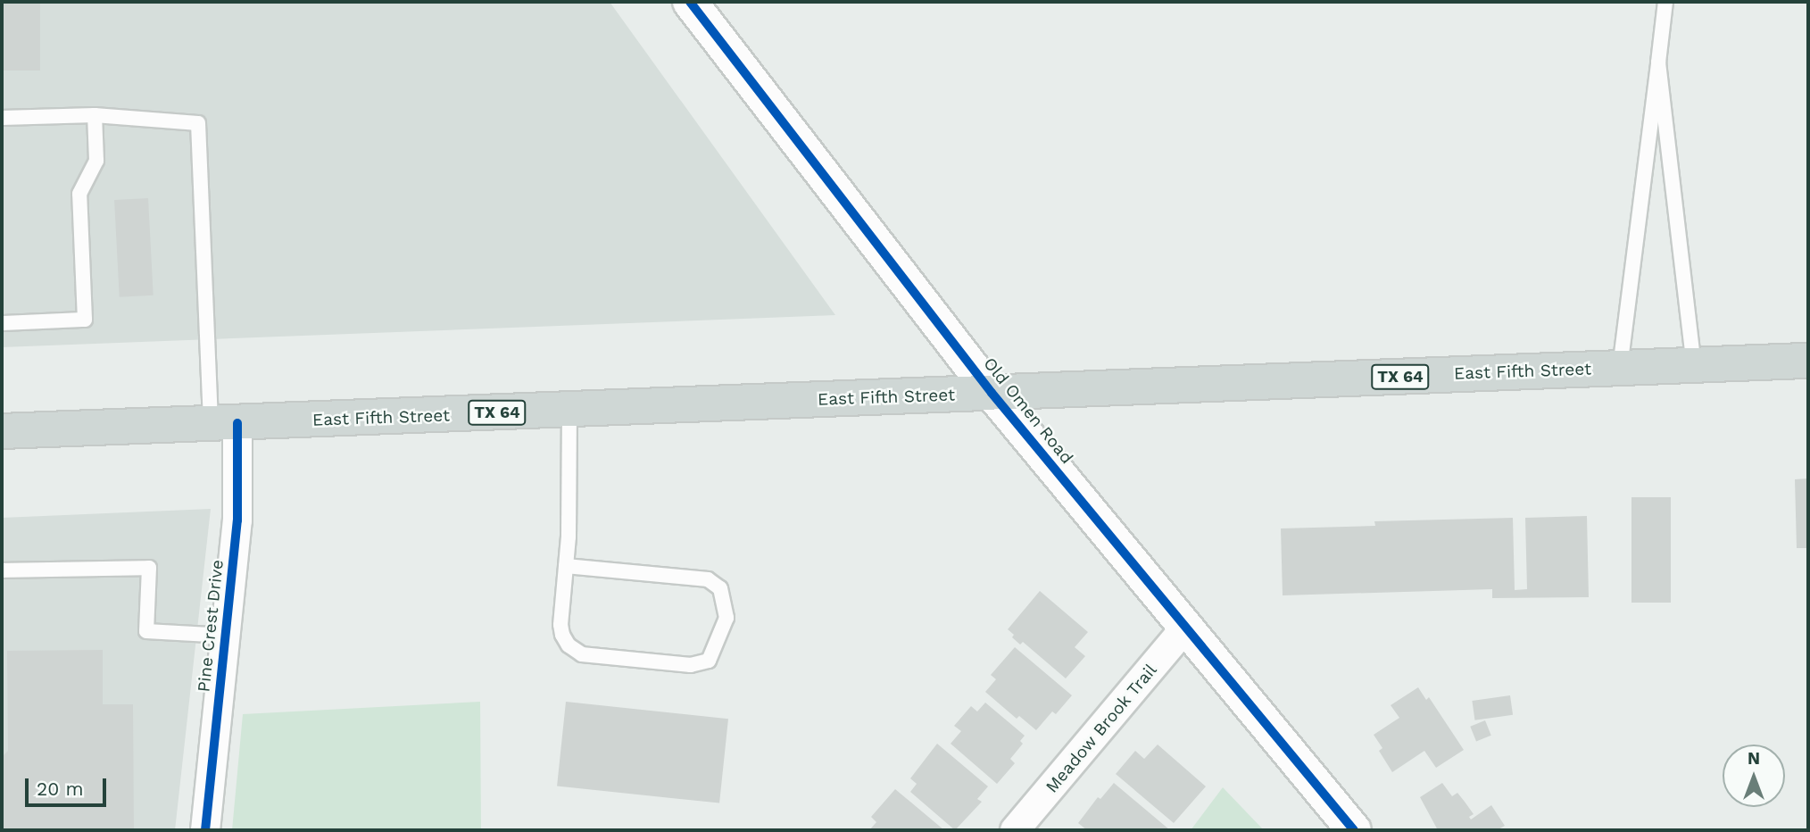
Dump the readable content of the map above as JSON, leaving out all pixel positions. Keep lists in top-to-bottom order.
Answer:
{
  "streets": {
    "main road": ["East Fifth Street", "TX 64"],
    "street": ["Old Omen Road", "Pine Crest Drive", "Meadow Brook Trail"]
  },
  "crossings": [
    ["East Fifth Street", "Old Omen Road"],
    ["East Fifth Street", "Pine Crest Drive"],
    ["Old Omen Road", "Meadow Brook Trail"]
  ],
  "scale_bar": "20 m",
  "north": "top"
}
